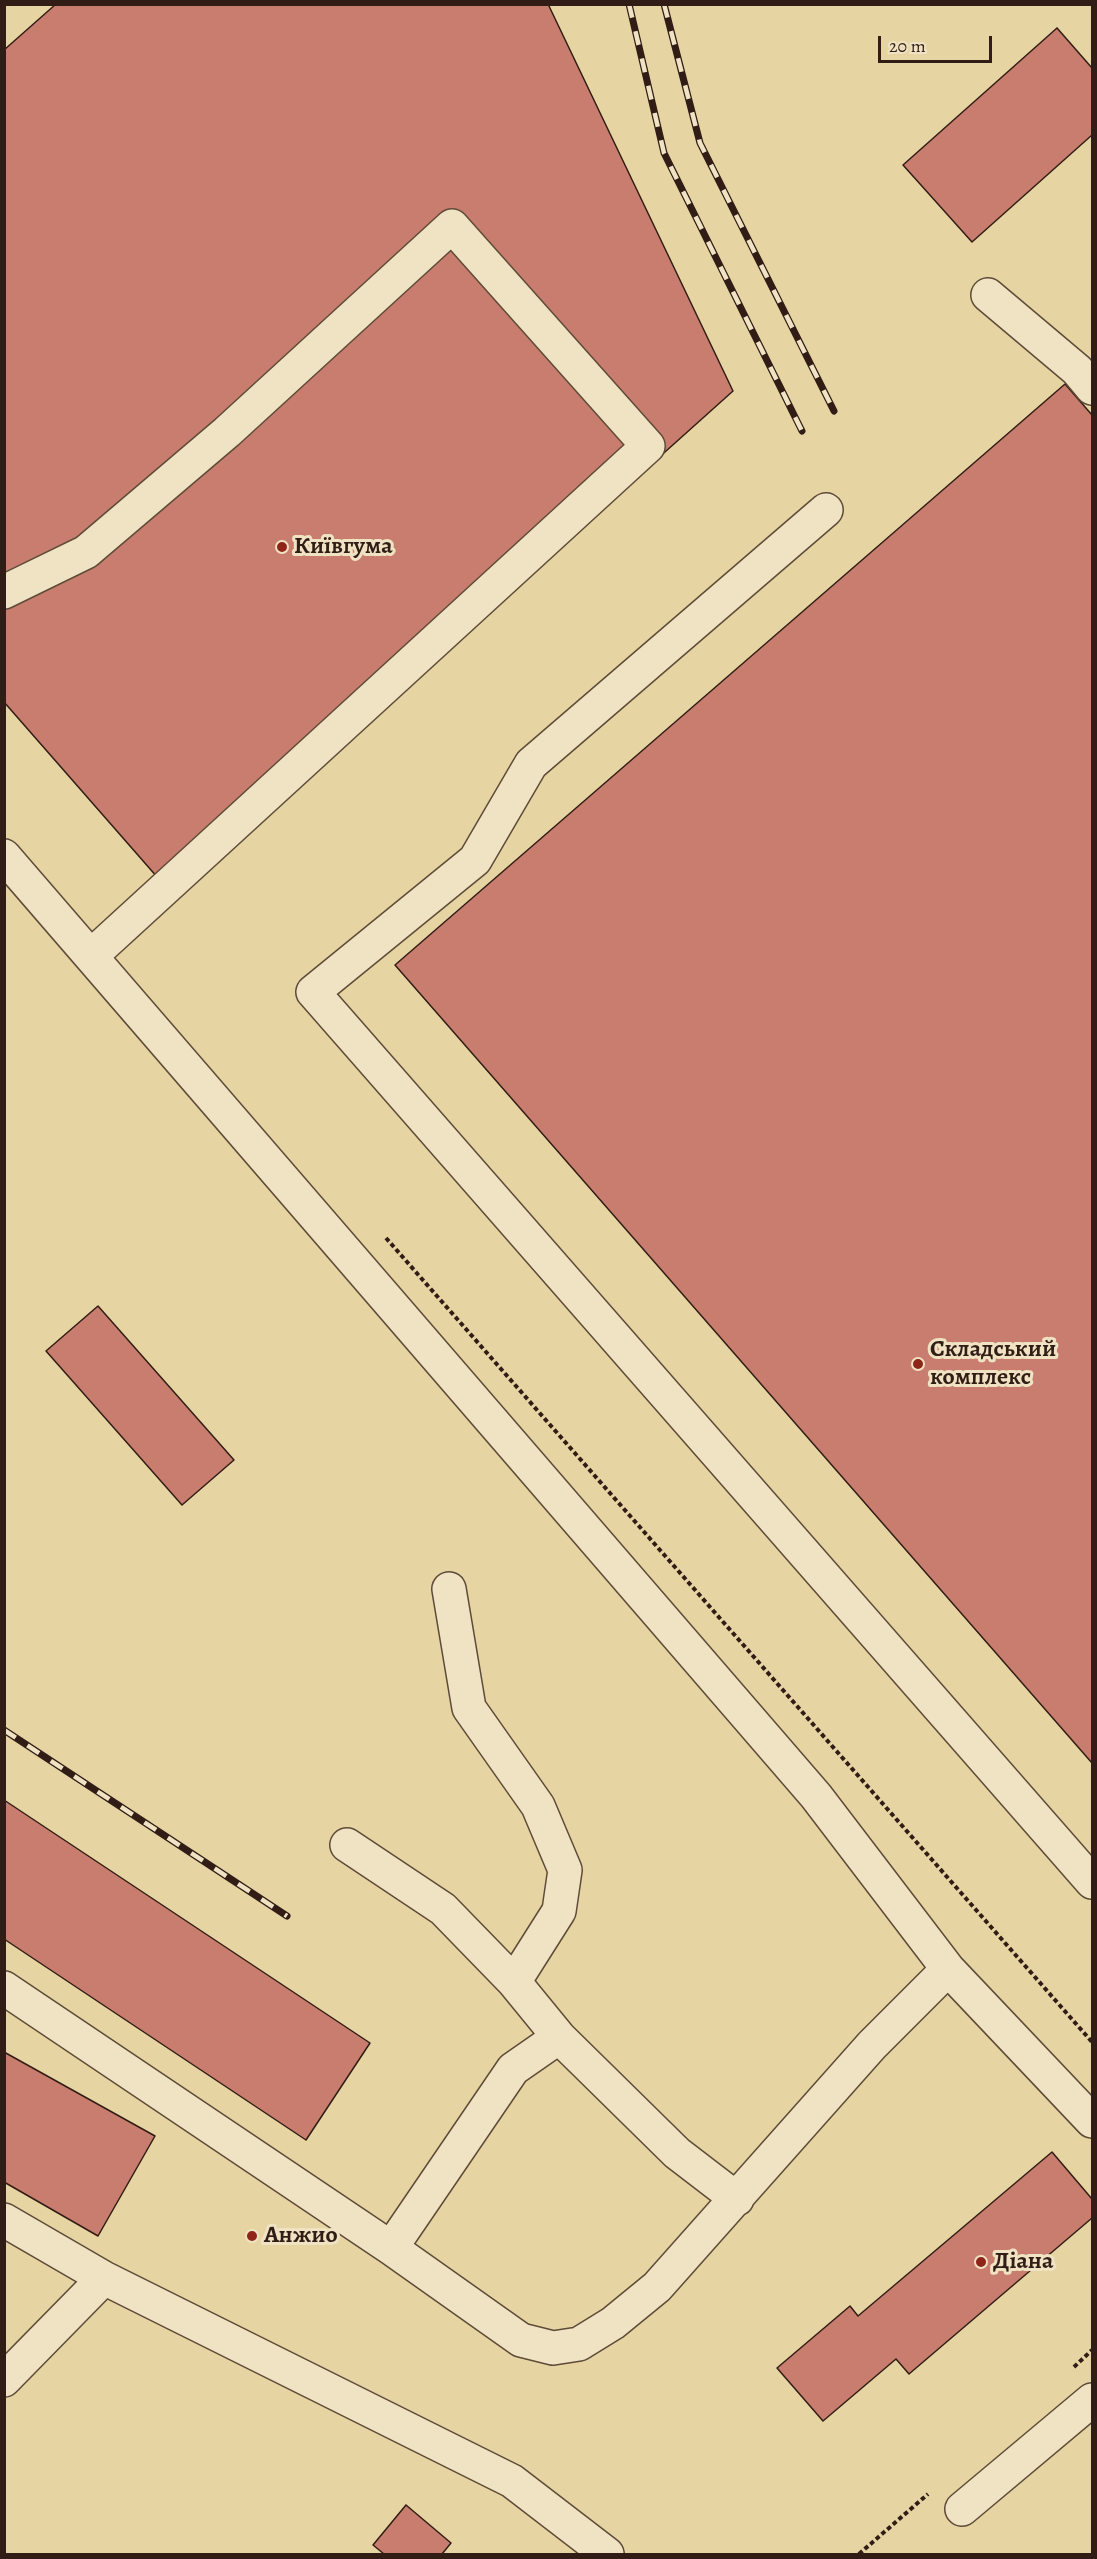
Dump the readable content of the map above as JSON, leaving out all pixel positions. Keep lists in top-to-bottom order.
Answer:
{
  "places": [
    "Київгума",
    "Складський комплекс",
    "Анжио",
    "Діана"
  ],
  "scale_bar": "20 m"
}
